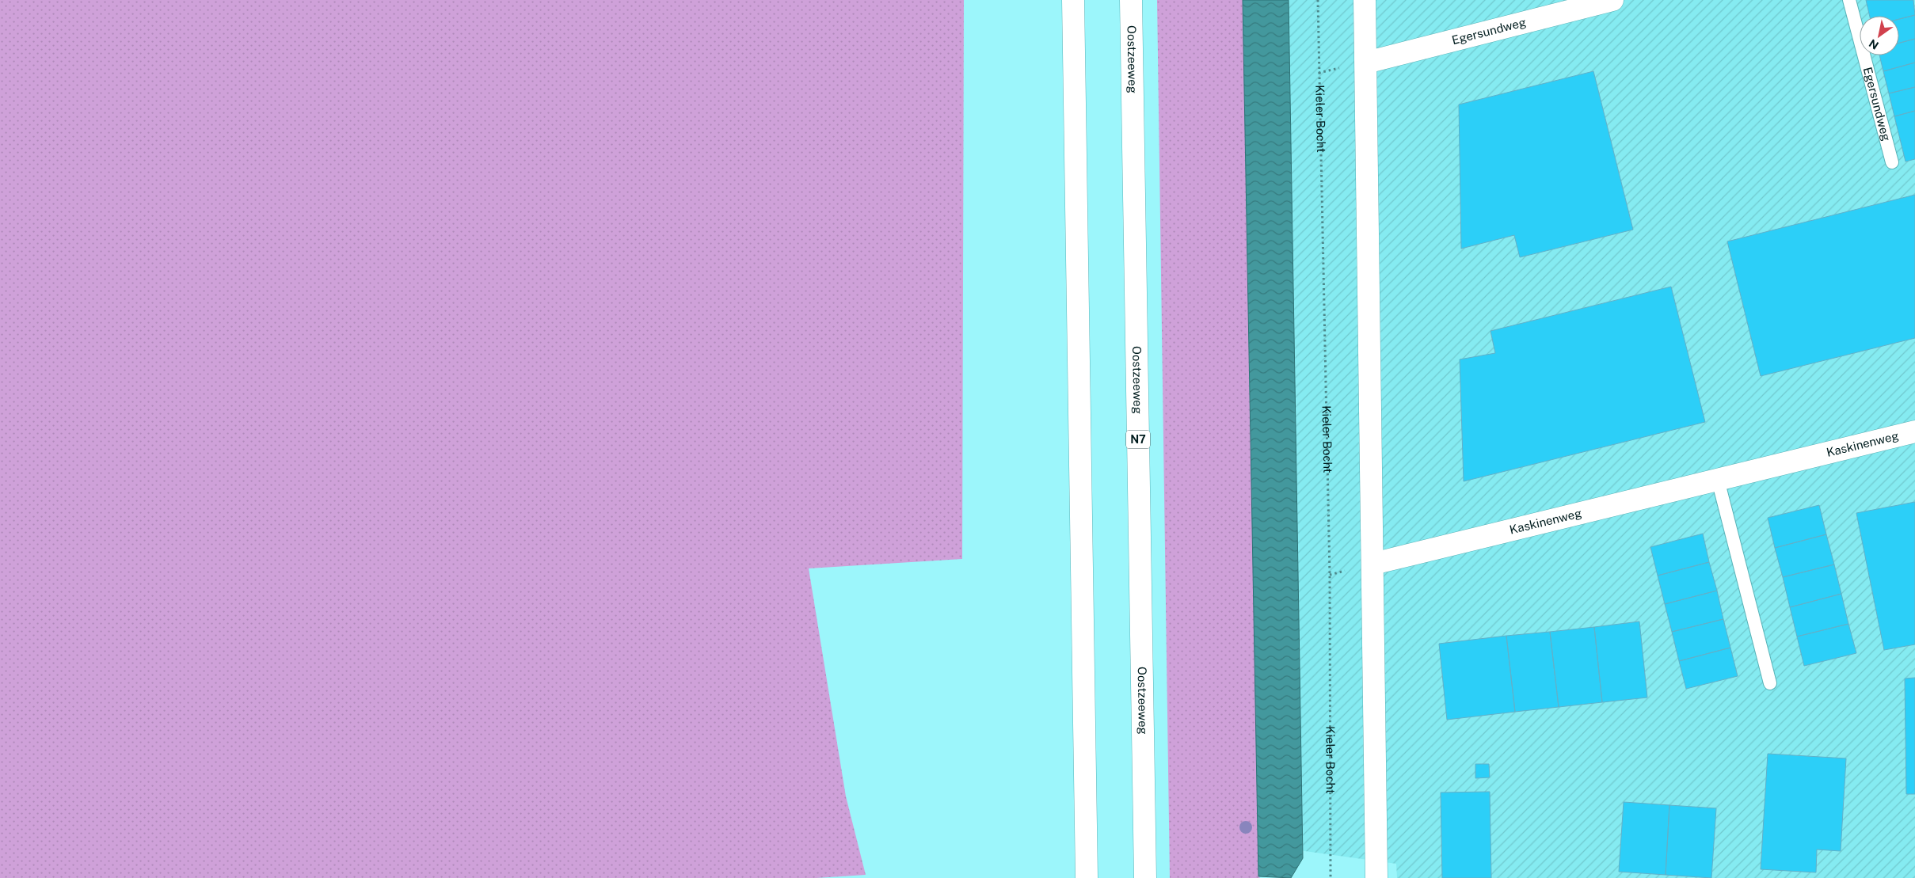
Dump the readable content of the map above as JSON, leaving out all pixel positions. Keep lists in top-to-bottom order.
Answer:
{
  "streets": {
    "main road": [
      "Egersundweg",
      "Oostzeeweg",
      "N7",
      "Kaskinenweg"
    ],
    "path": ["Kieler Bocht"]
  },
  "north": "bottom left"
}
